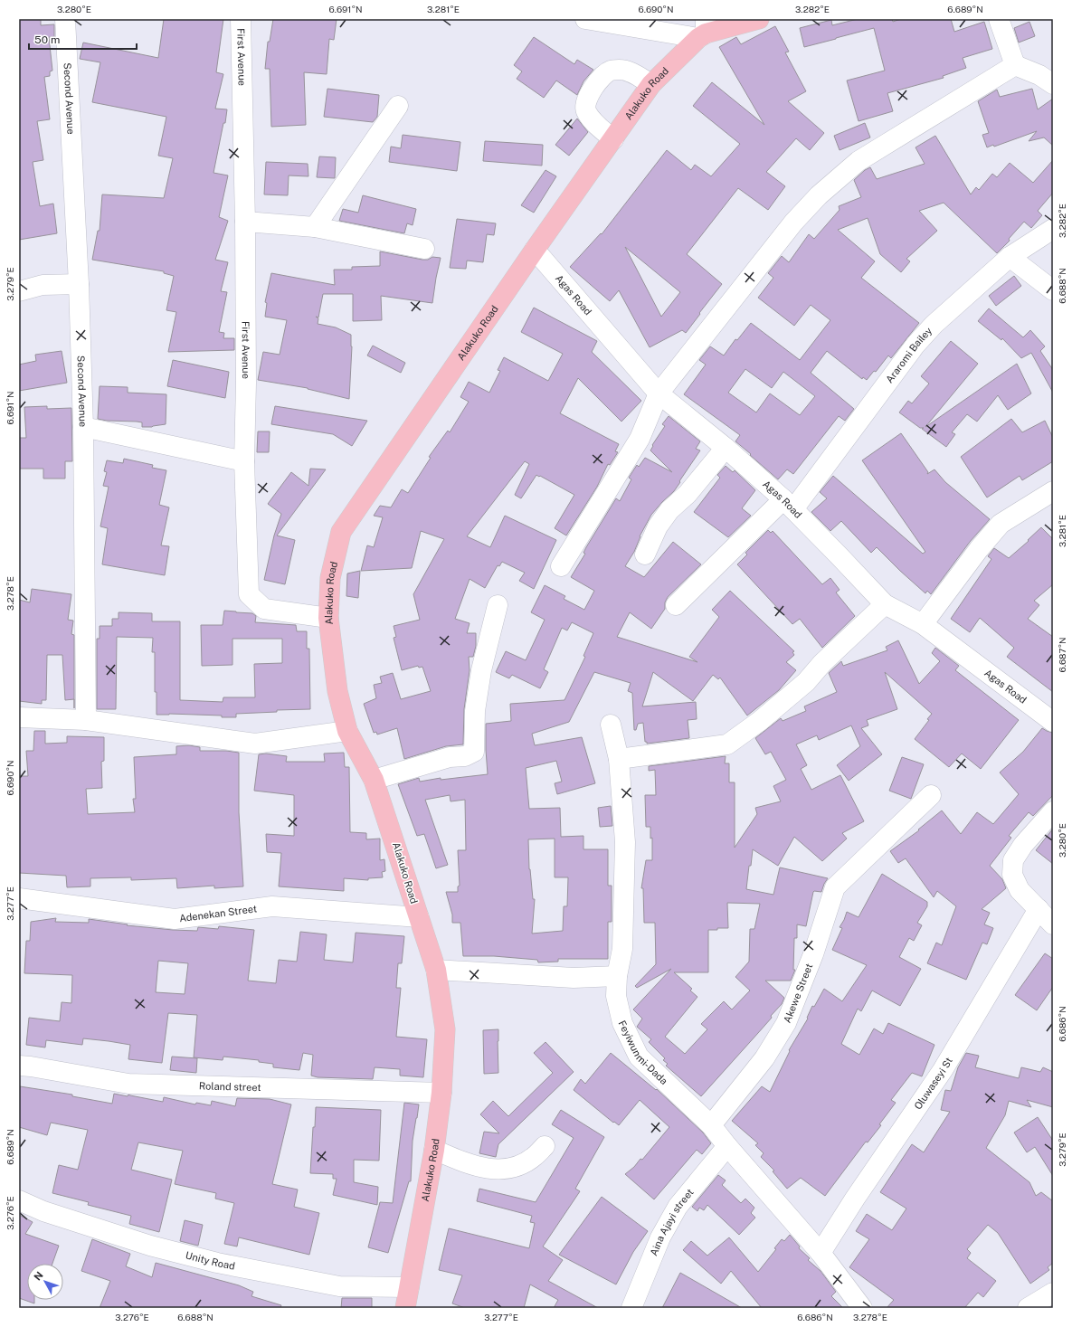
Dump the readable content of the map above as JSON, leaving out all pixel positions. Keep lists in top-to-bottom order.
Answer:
{
  "streets": {
    "main road": ["Alakuko Road"],
    "street": [
      "First Avenue",
      "Second Avenue",
      "Agas Road",
      "Araromi Bailey",
      "Adenekan Street",
      "Akewe Street",
      "Feyiwunmi-Dada",
      "Oluwaseyi St",
      "Roland street",
      "Aina Ajayi street",
      "Unity Road"
    ]
  },
  "crossings": [
    ["First Avenue", "Alakuko Road"],
    ["Alakuko Road", "Agas Road"],
    ["Alakuko Road", "Adenekan Street"],
    ["Alakuko Road", "Roland street"],
    ["Alakuko Road", "Unity Road"],
    ["Agas Road", "Araromi Bailey"],
    ["Akewe Street", "Feyiwunmi-Dada"],
    ["Feyiwunmi-Dada", "Oluwaseyi St"],
    ["Feyiwunmi-Dada", "Aina Ajayi street"]
  ],
  "scale_bar": "50 m",
  "north": "top left",
  "coordinates": [
    "3.280°E",
    "6.691°N",
    "3.281°E",
    "6.690°N",
    "3.282°E",
    "6.689°N",
    "3.279°E",
    "6.688°N",
    "3.278°E",
    "6.687°N",
    "3.277°E",
    "6.686°N",
    "3.276°E"
  ]
}
